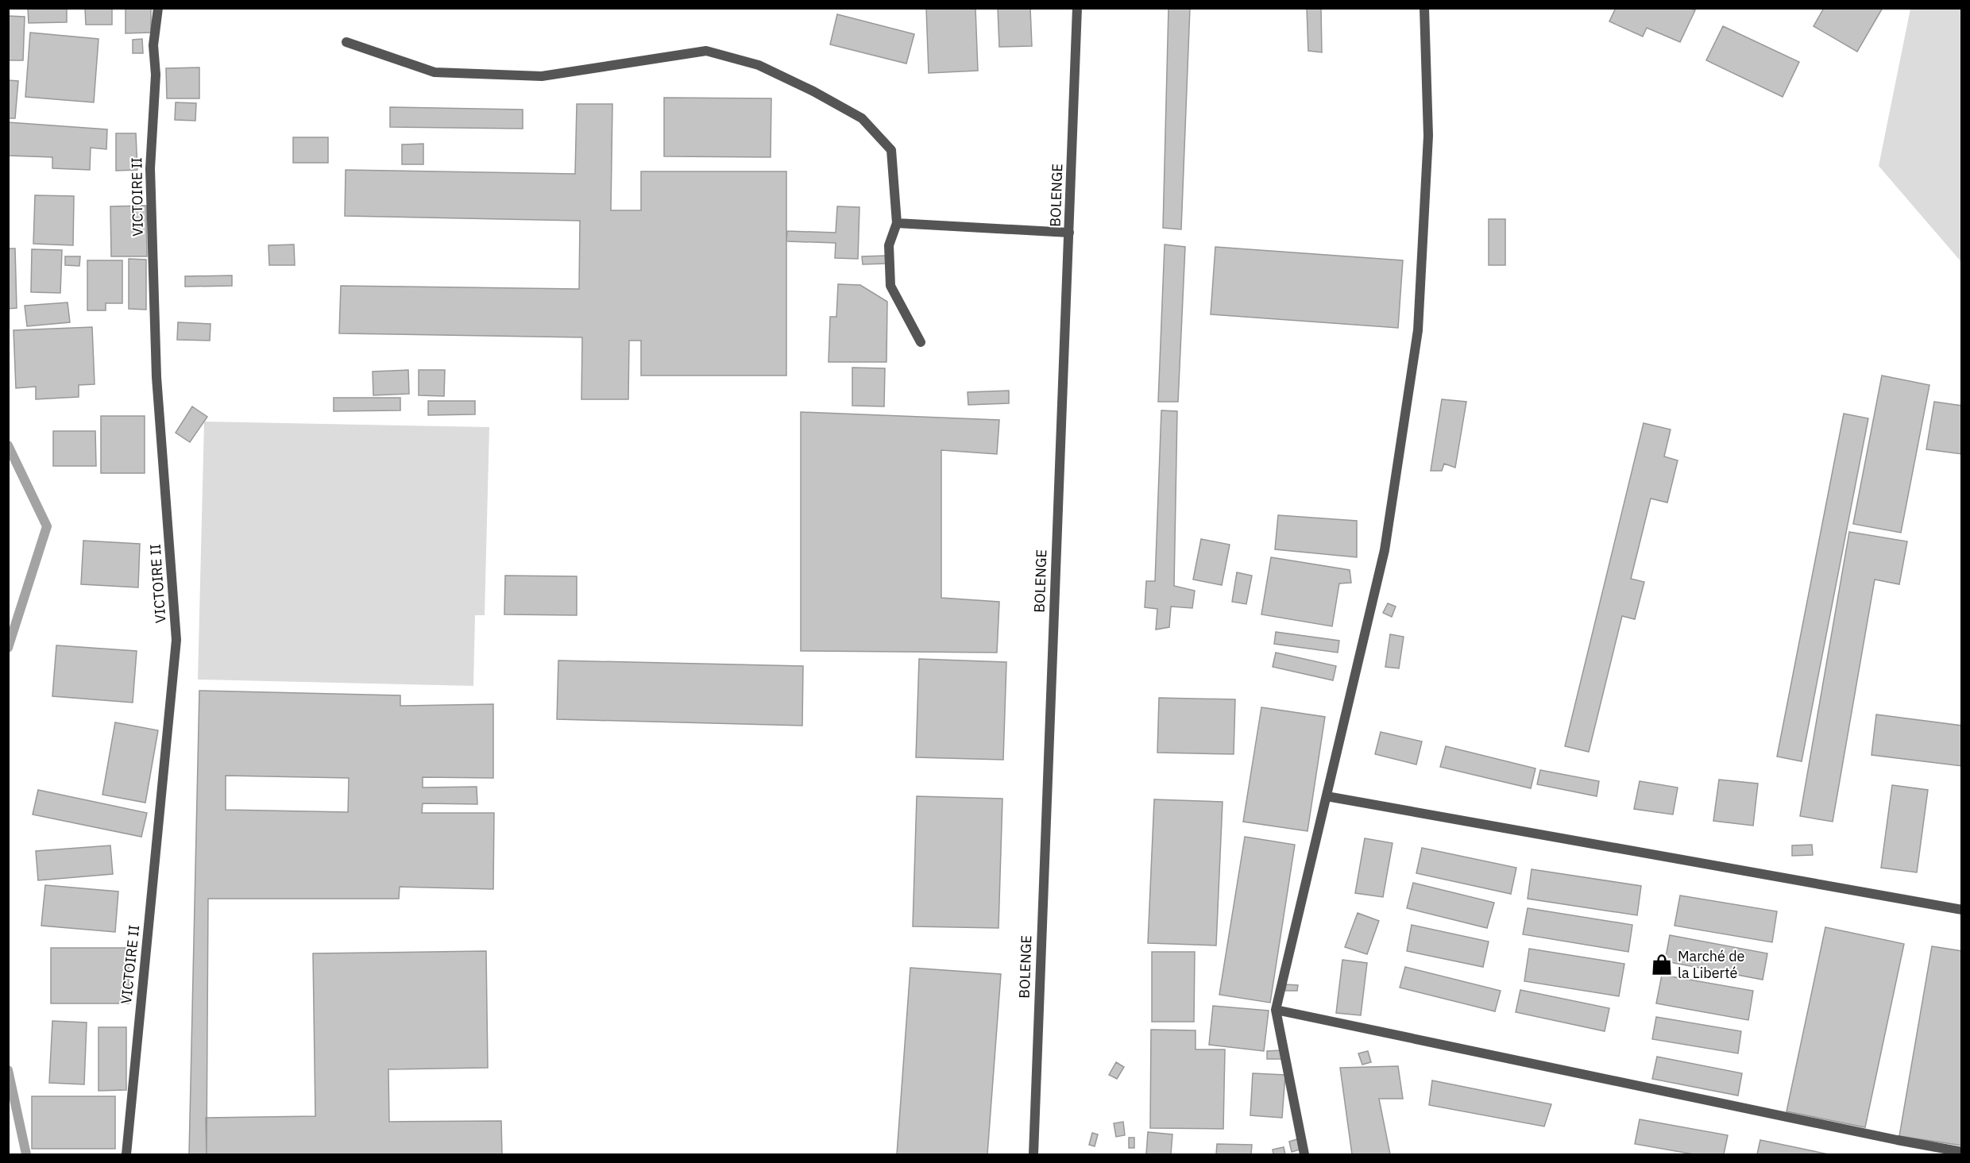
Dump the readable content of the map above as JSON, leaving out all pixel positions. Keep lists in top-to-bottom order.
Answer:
{
  "streets": {
    "street": ["BOLENGE", "VICTOIRE II"]
  },
  "places": {
    "shop": ["Marché de la Liberté"]
  }
}
